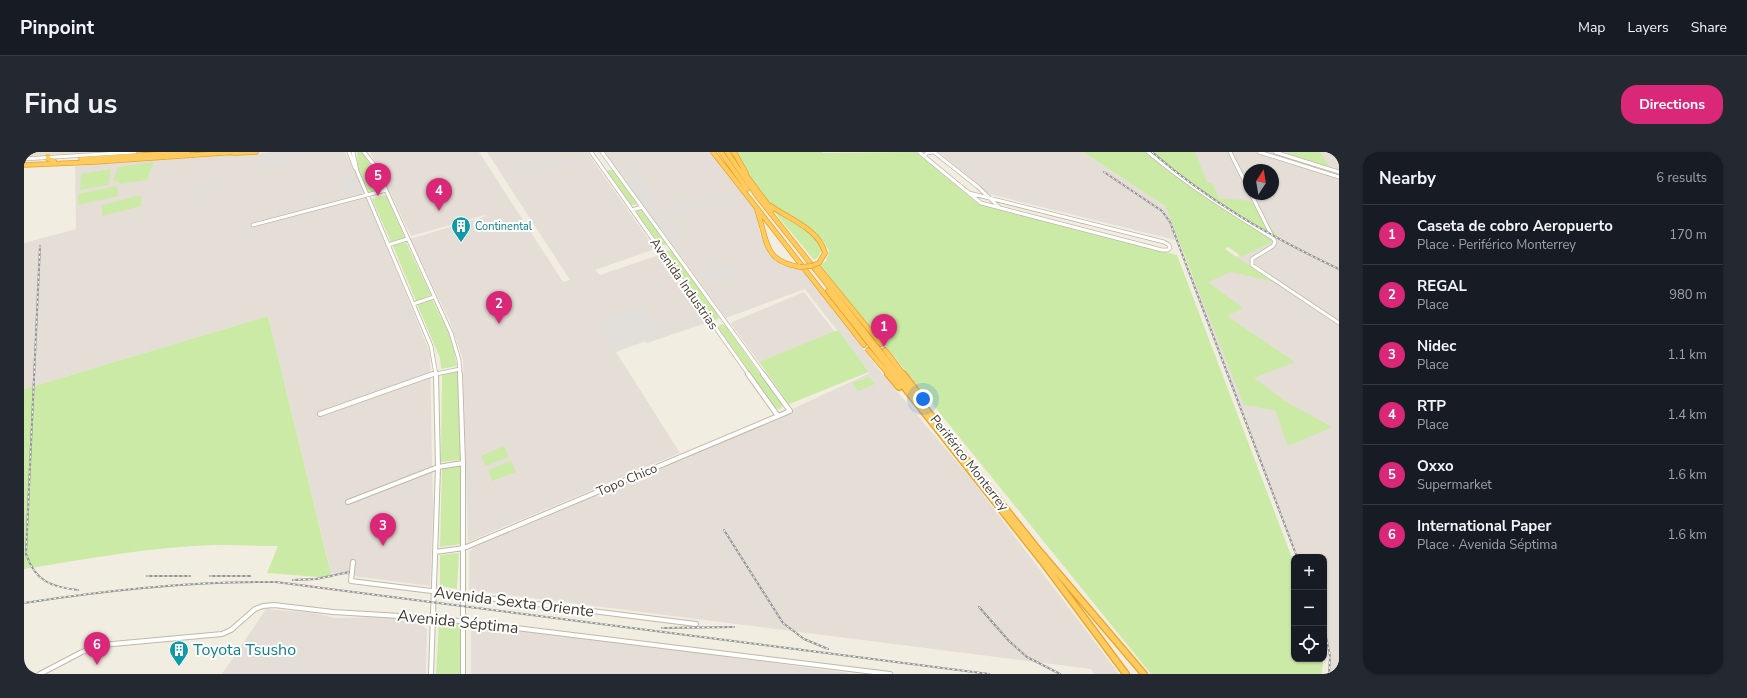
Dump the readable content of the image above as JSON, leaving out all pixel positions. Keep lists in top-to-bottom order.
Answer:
{
  "streets": {
    "highway": ["Periférico Monterrey"],
    "street": [
      "Avenida Industrias",
      "Topo Chico",
      "Avenida Sexta Oriente",
      "Avenida Séptima"
    ]
  },
  "crossings": [
    ["Avenida Industrias", "Topo Chico"]
  ],
  "places": {
    "building": ["Continental", "Toyota Tsusho"]
  },
  "north": "top",
  "page": {
    "header": "Pinpoint",
    "nav": ["Map", "Layers", "Share"],
    "title": "Find us",
    "buttons": "Directions",
    "heading": ["Nearby", "6 results"],
    "pins": [
      "5",
      "4",
      "2",
      "1",
      "3",
      "6"
    ],
    "list": [
      {
        "mark": "1",
        "name": "Caseta de cobro Aeropuerto",
        "note": "Place · Periférico Monterrey",
        "value": "170 m"
      },
      {
        "mark": "2",
        "name": "REGAL",
        "note": "Place",
        "value": "980 m"
      },
      {
        "mark": "3",
        "name": "Nidec",
        "note": "Place",
        "value": "1.1 km"
      },
      {
        "mark": "4",
        "name": "RTP",
        "note": "Place",
        "value": "1.4 km"
      },
      {
        "mark": "5",
        "name": "Oxxo",
        "note": "Supermarket",
        "value": "1.6 km"
      },
      {
        "mark": "6",
        "name": "International Paper",
        "note": "Place · Avenida Séptima",
        "value": "1.6 km"
      }
    ],
    "map_buttons": ["+", "−"]
  }
}
